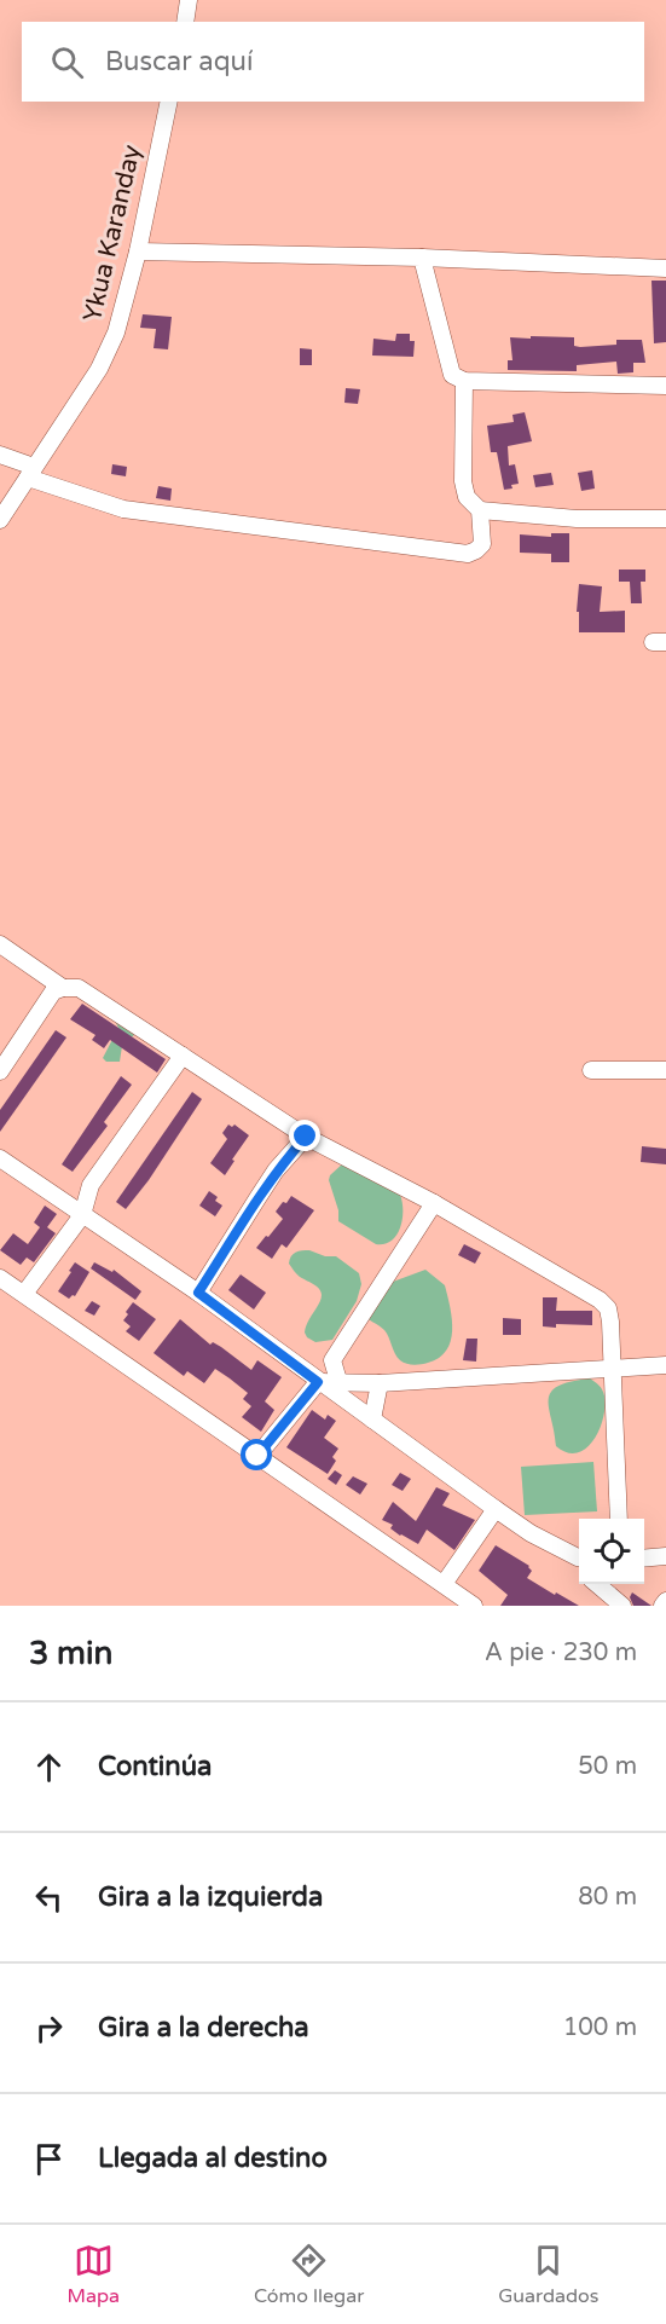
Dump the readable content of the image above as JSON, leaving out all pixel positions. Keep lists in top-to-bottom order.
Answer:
{
  "streets": {
    "street": ["Ykua Karanday"]
  },
  "page": {
    "search": "Buscar aquí",
    "heading": ["3 min", "A pie · 230 m"],
    "list": [
      ["Continúa", "50 m"],
      ["Gira a la izquierda", "80 m"],
      ["Gira a la derecha", "100 m"],
      "Llegada al destino"
    ],
    "nav": ["Mapa", "Cómo llegar", "Guardados"]
  }
}
